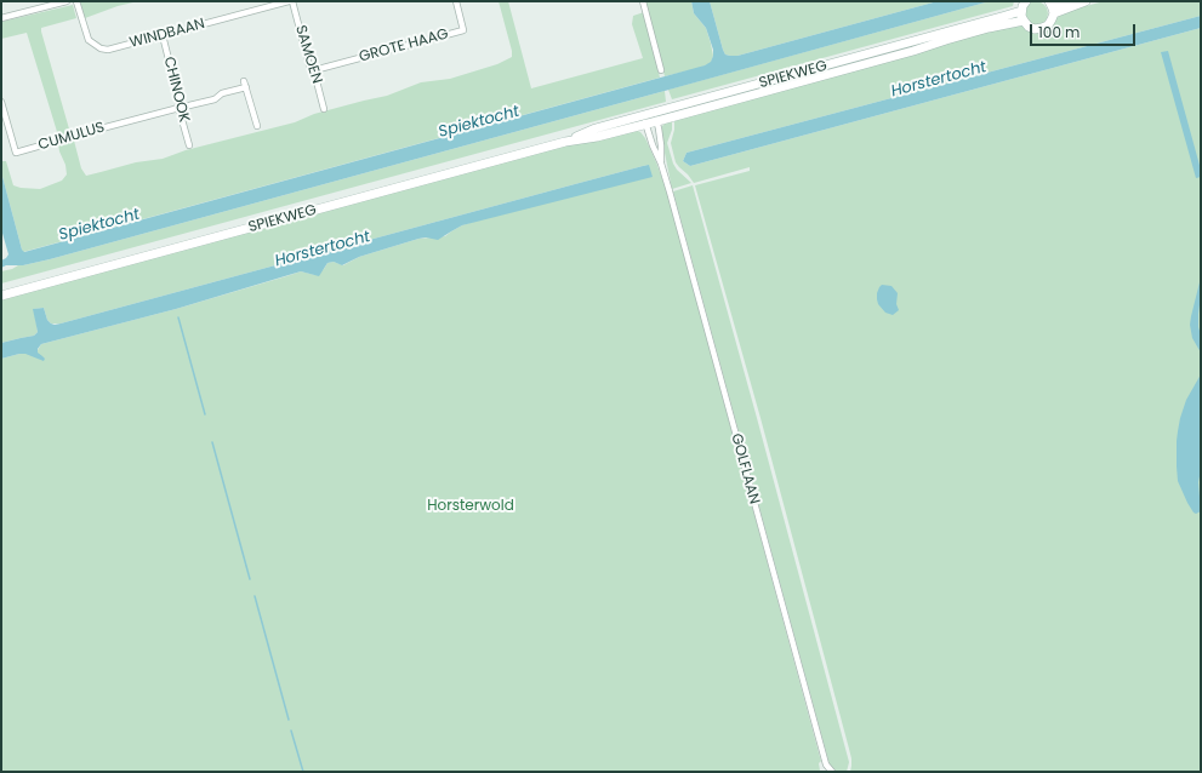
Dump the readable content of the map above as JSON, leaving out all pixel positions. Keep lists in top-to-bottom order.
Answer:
{
  "streets": {
    "main road": ["SPIEKWEG"],
    "street": [
      "WINDBAAN",
      "GROTE HAAG",
      "SAMOEN",
      "CHINOOK",
      "CUMULUS",
      "GOLFLAAN"
    ]
  },
  "crossings": [
    ["WINDBAAN", "SAMOEN"],
    ["WINDBAAN", "CHINOOK"],
    ["GROTE HAAG", "SAMOEN"],
    ["SPIEKWEG", "GOLFLAAN"],
    ["CHINOOK", "CUMULUS"]
  ],
  "water": ["Horstertocht", "Spiektocht"],
  "parks": ["Horsterwold"],
  "scale_bar": "100 m"
}
